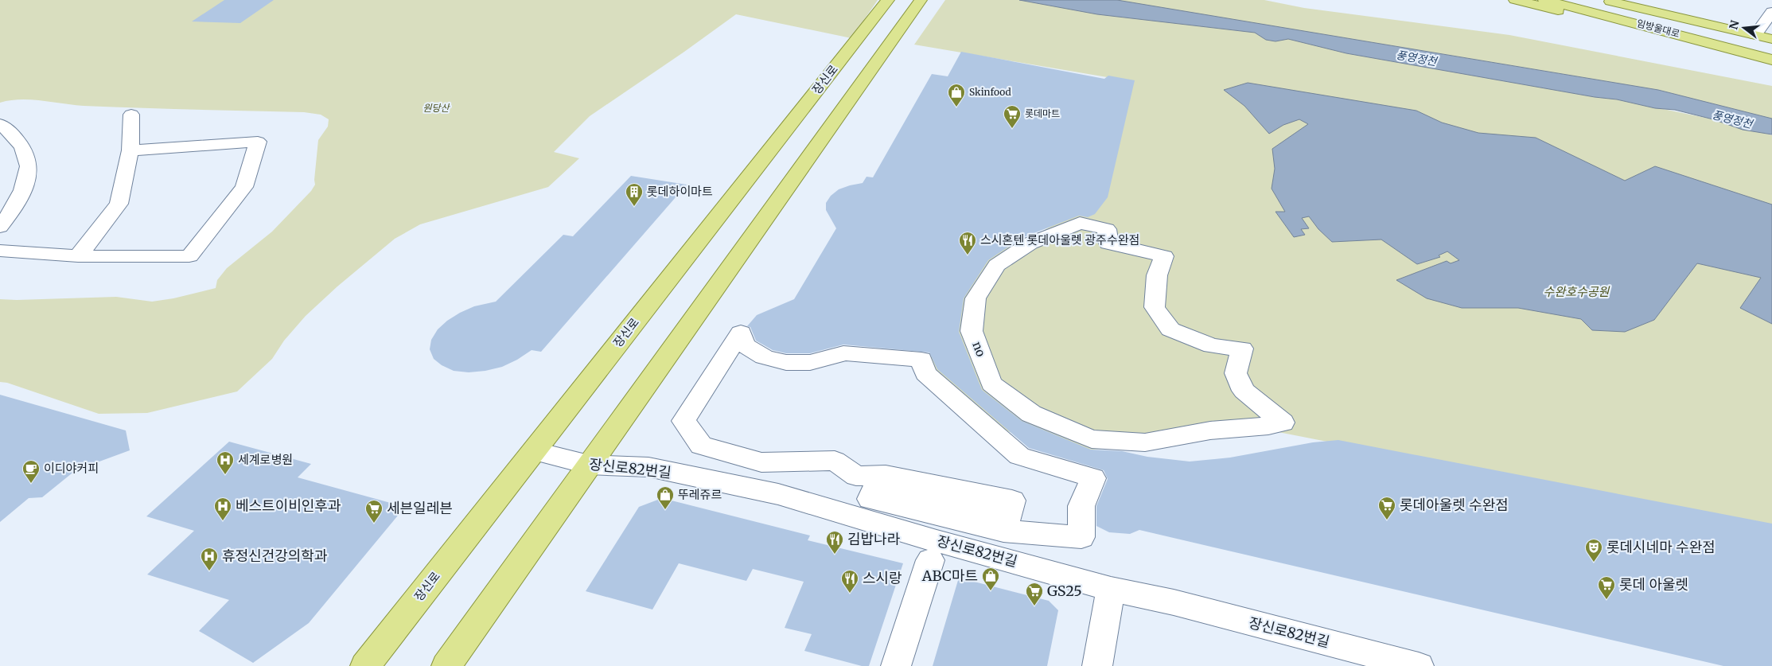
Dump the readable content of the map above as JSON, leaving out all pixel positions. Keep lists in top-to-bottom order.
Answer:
{
  "streets": {
    "main road": ["임방울대로", "장신로"],
    "street": ["no", "장신로82번길"]
  },
  "crossings": [
    ["장신로", "장신로82번길"]
  ],
  "water": ["풍영정천"],
  "parks": ["원당산", "수완호수공원"],
  "places": {
    "shop": ["Skinfood", "뚜레쥬르", "ABC마트"],
    "supermarket": [
      "롯데마트",
      "롯데아울렛 수완점",
      "세븐일레븐",
      "롯데 아울렛",
      "GS25"
    ],
    "building": ["롯데하이마트"],
    "restaurant": ["스시혼텐 롯데아울렛 광주수완점", "김밥나라", "스시랑"],
    "hospital": ["세계로병원", "베스트이비인후과", "휴정신건강의학과"],
    "cafe": ["이디야커피"],
    "theatre": ["롯데시네마 수완점"]
  },
  "north": "left"
}
